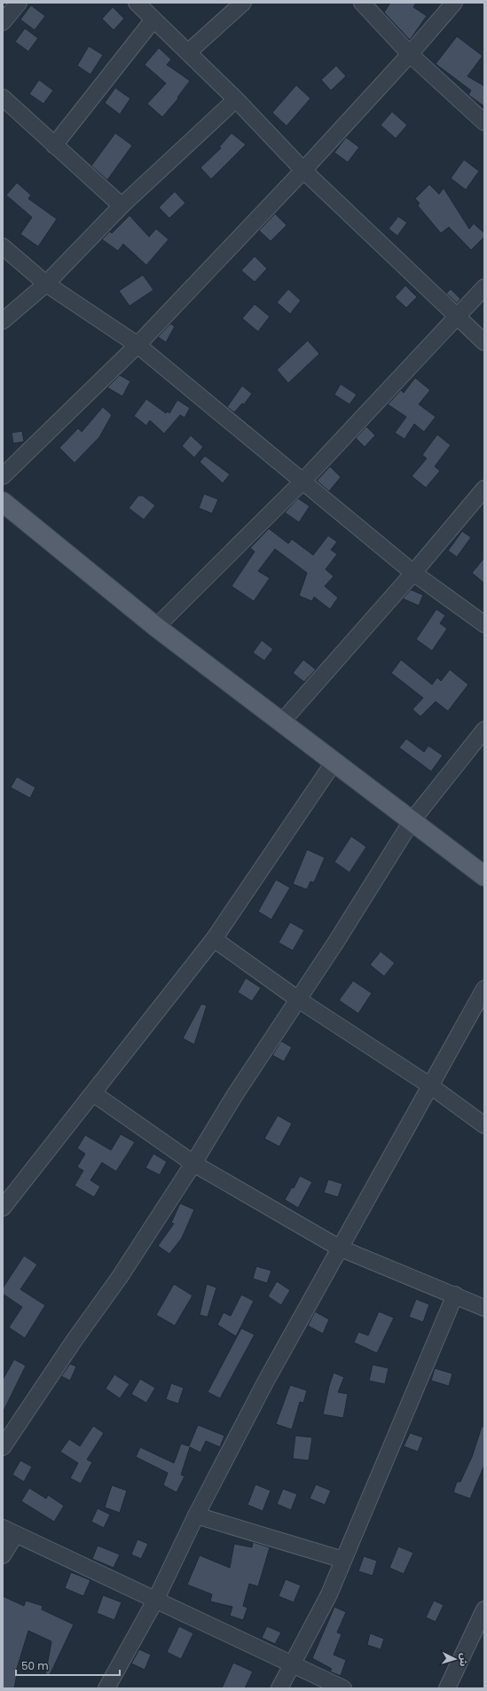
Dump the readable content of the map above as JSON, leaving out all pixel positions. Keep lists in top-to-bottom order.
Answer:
{
  "scale_bar": "50 m",
  "north": "right"
}
